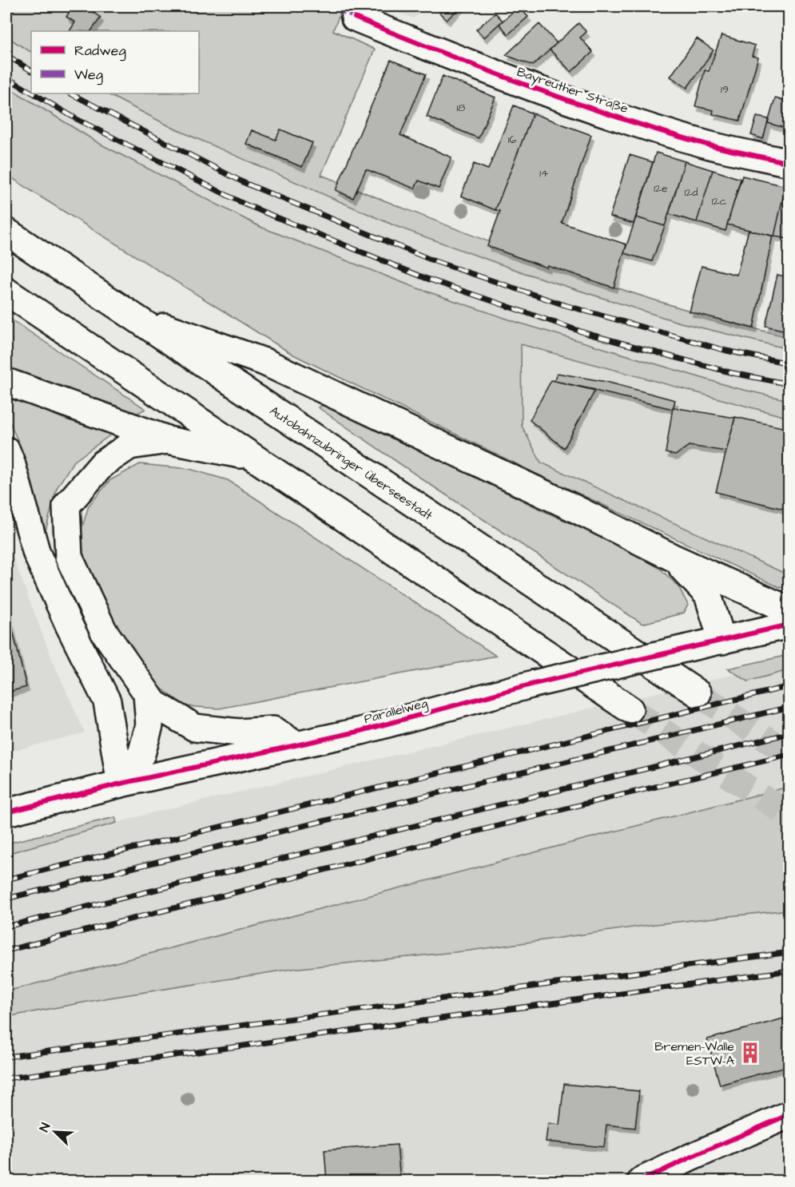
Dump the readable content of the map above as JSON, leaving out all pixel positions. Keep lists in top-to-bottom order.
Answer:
{
  "streets": {
    "main road": ["Bayreuther Straße", "Autobahnzubringer Überseestadt", "Parallelweg"]
  },
  "places": {
    "building": ["Bremen-Walle ESTW-A"]
  },
  "house_numbers": [
    "19",
    "18",
    "16",
    "14",
    "12e",
    "12d",
    "12c"
  ],
  "legend": ["Radweg", "Weg"],
  "north": "top left"
}
